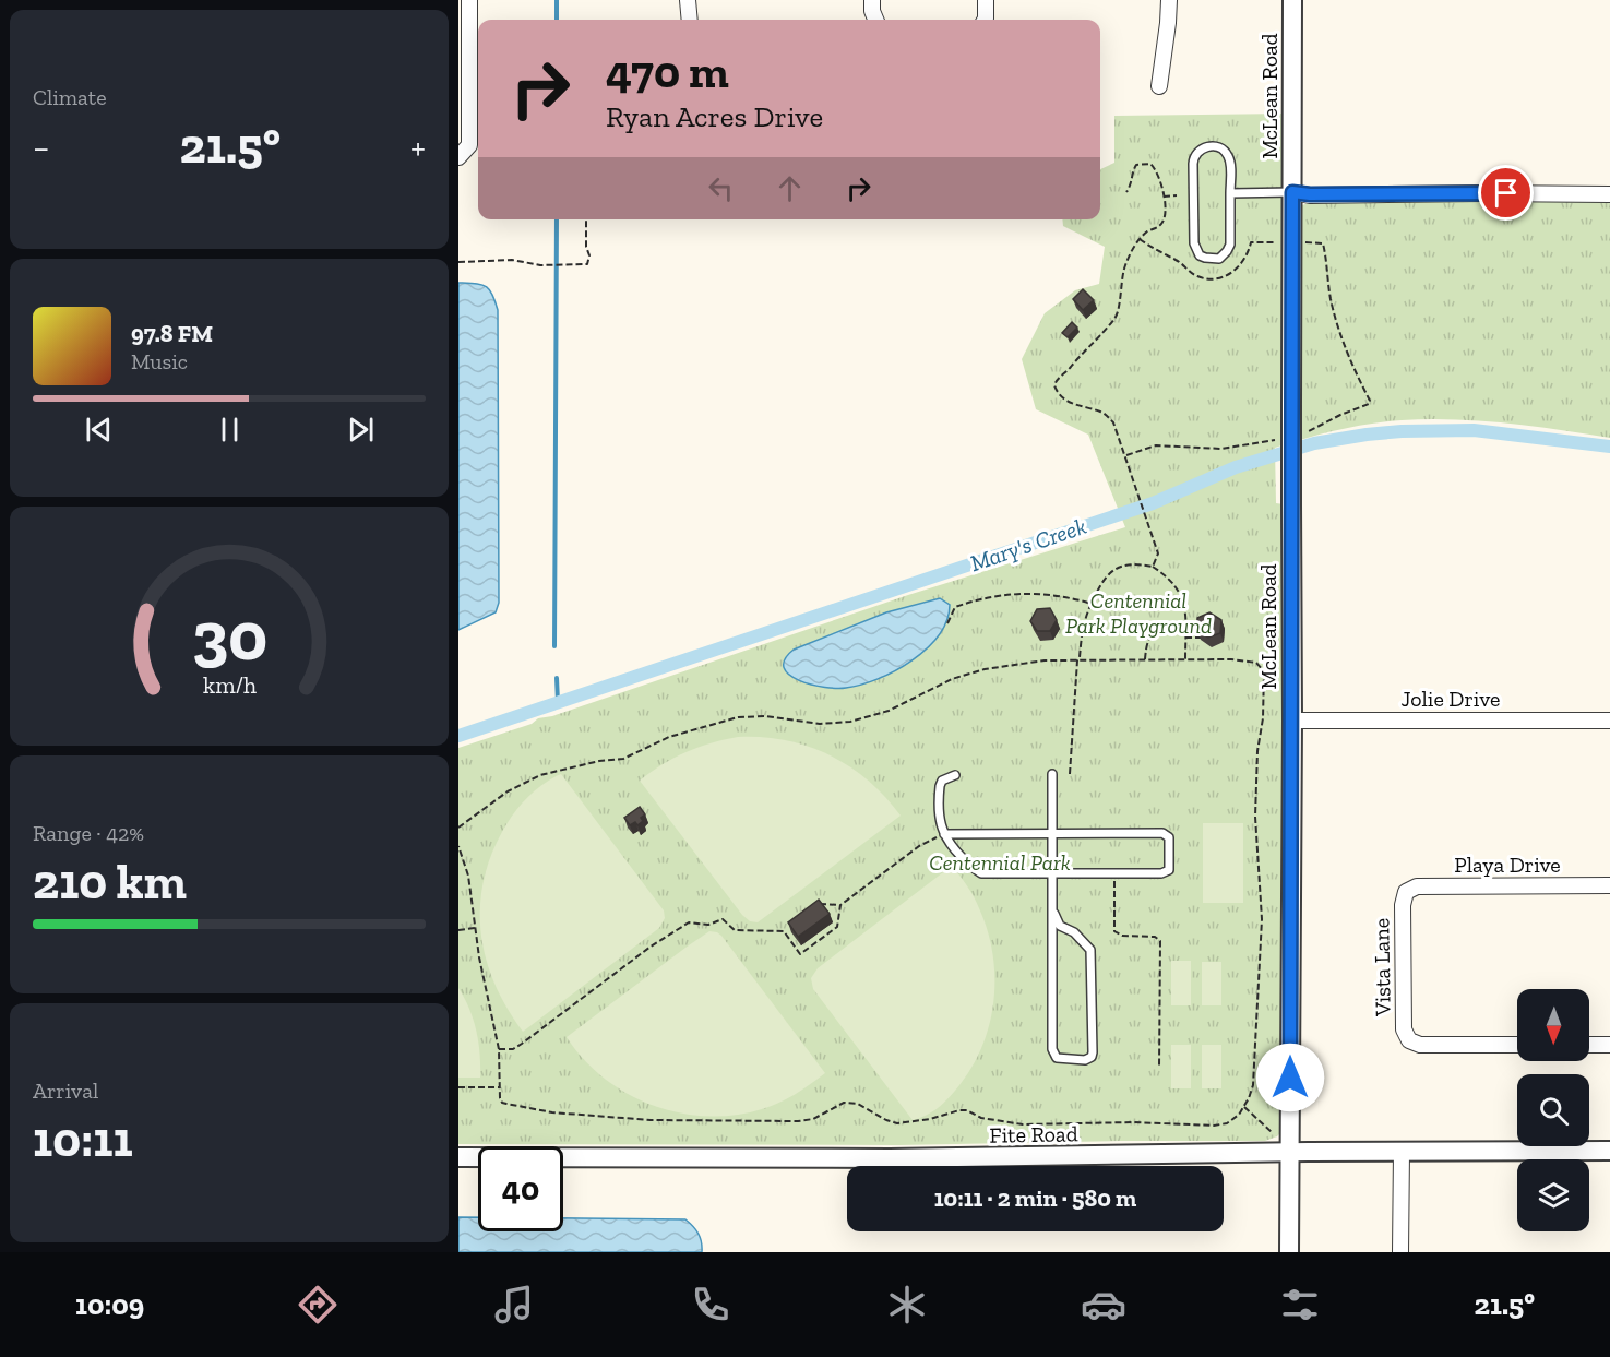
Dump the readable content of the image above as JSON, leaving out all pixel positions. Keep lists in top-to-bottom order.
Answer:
{
  "streets": {
    "street": [
      "McLean Road",
      "Jolie Drive",
      "Playa Drive",
      "Vista Lane",
      "Fite Road"
    ]
  },
  "crossings": [
    ["McLean Road", "Jolie Drive"],
    ["McLean Road", "Fite Road"],
    ["Playa Drive", "Vista Lane"]
  ],
  "water": ["Mary's Creek"],
  "parks": ["Centennial Park Playground", "Centennial Park"],
  "north": "bottom",
  "page": {
    "tile": [
      "Climate",
      ["Range · 42%", "210 km"],
      ["Arrival", "10:11"]
    ],
    "turn": ["470 m", "Ryan Acres Drive"],
    "heat": ["−", "21.5°", "+"],
    "song": ["97.8 FM", "Music"],
    "limit": "40",
    "trip": "10:11 · 2 min · 580 m",
    "tabs": ["10:09", "21.5°"],
    "gauge": ["30", "km/h"]
  }
}
